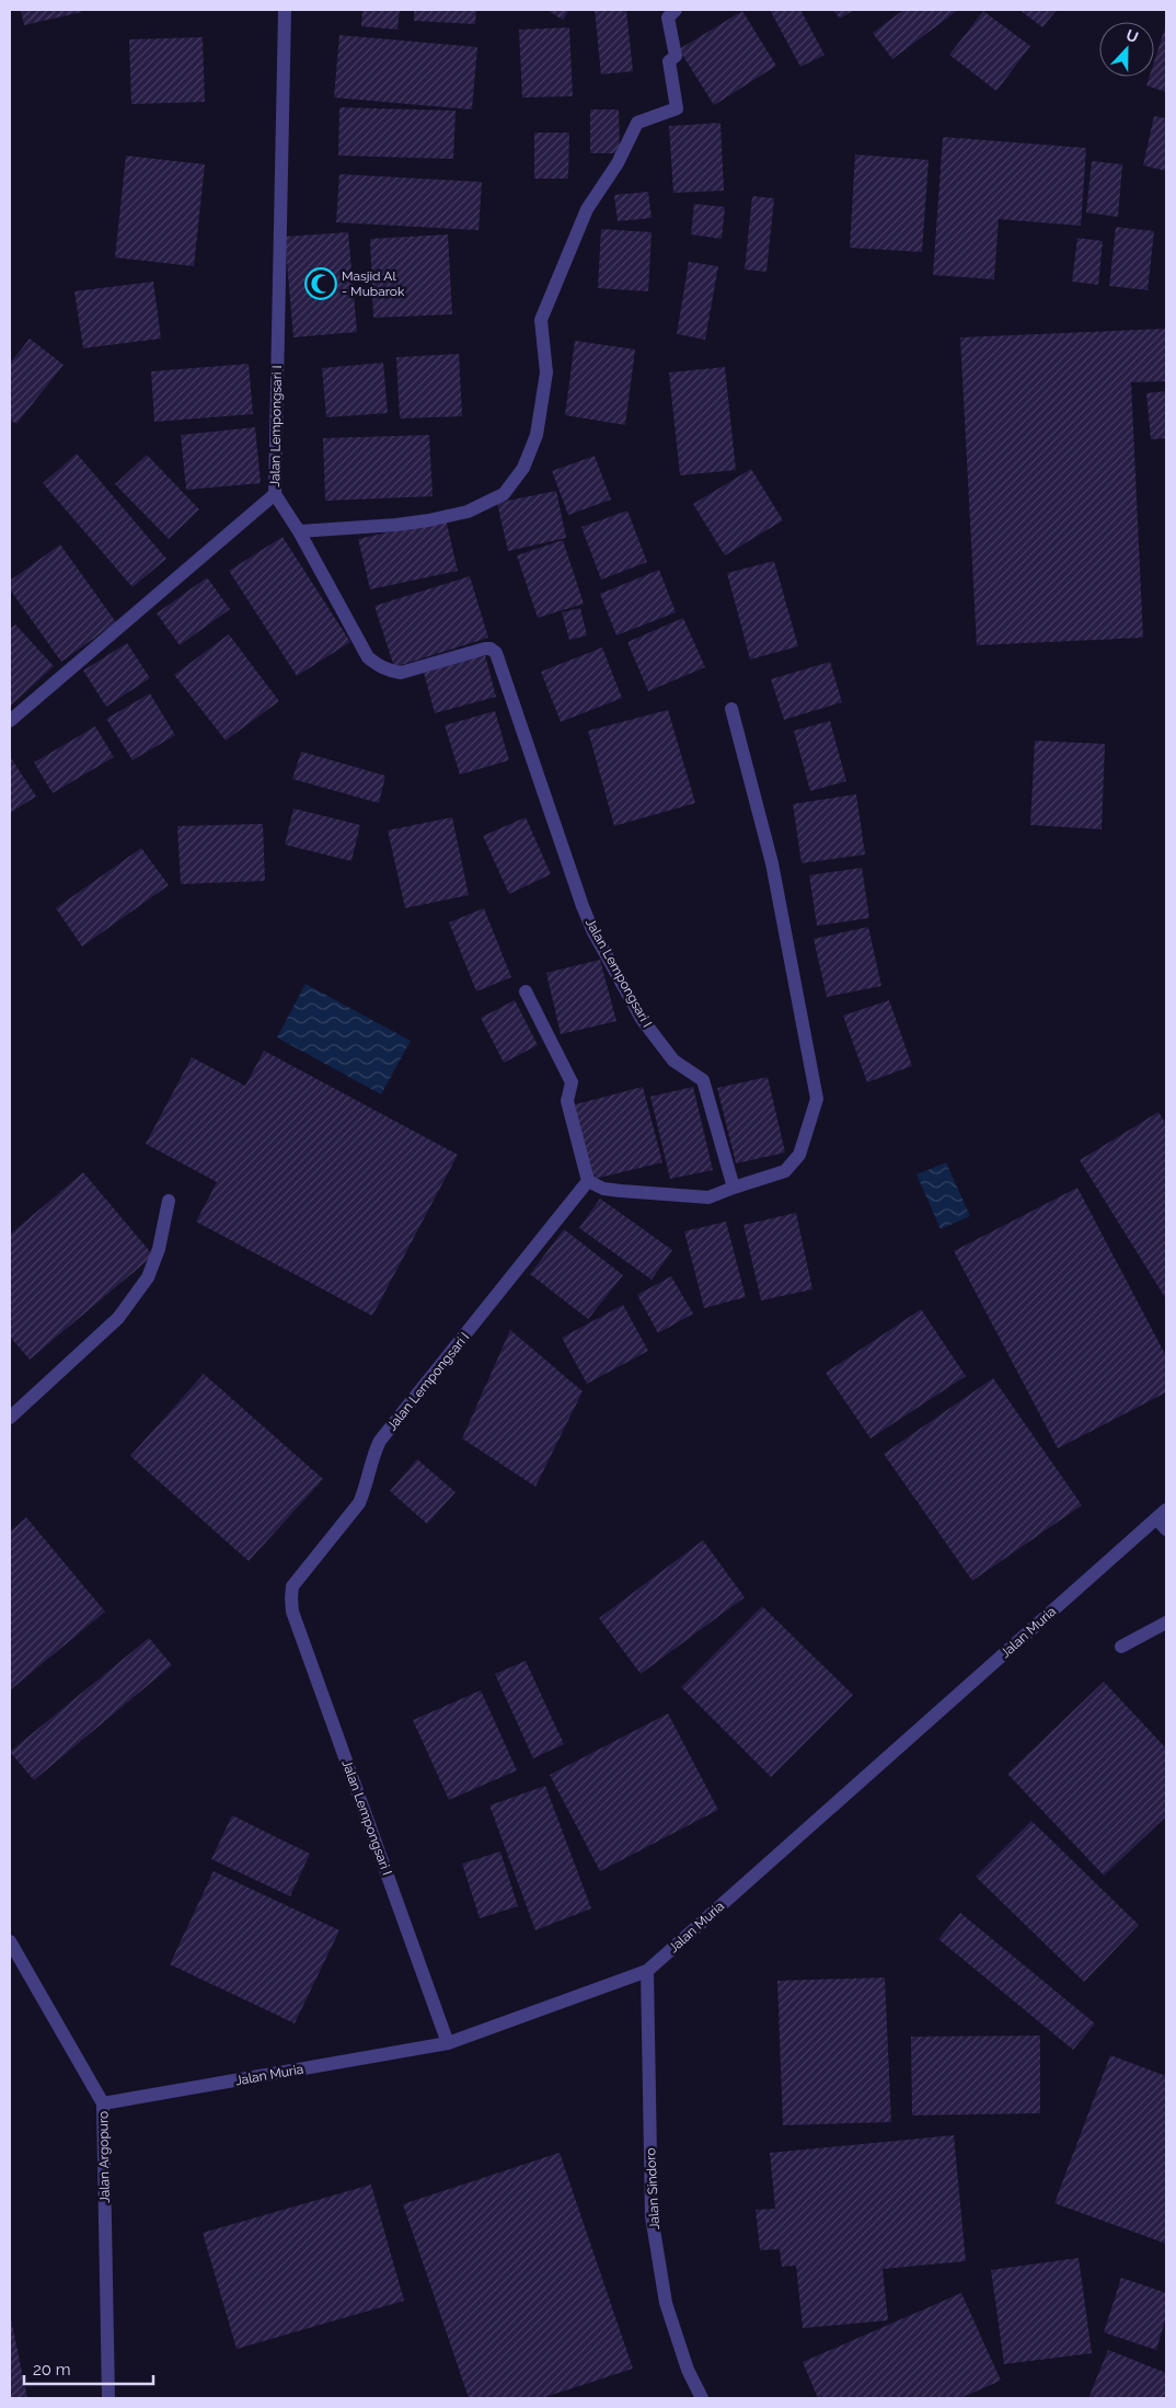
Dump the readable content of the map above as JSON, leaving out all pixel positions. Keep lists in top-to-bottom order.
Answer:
{
  "streets": {
    "street": [
      "Jalan Lempongsari I",
      "Jalan Muria",
      "Jalan Argopuro",
      "Jalan Sindoro"
    ]
  },
  "crossings": [
    ["Jalan Lempongsari I", "Jalan Muria"],
    ["Jalan Muria", "Jalan Argopuro"],
    ["Jalan Muria", "Jalan Sindoro"]
  ],
  "places": {
    "mosque": ["Masjid Al - Mubarok"]
  },
  "scale_bar": "20 m",
  "north": "top"
}
